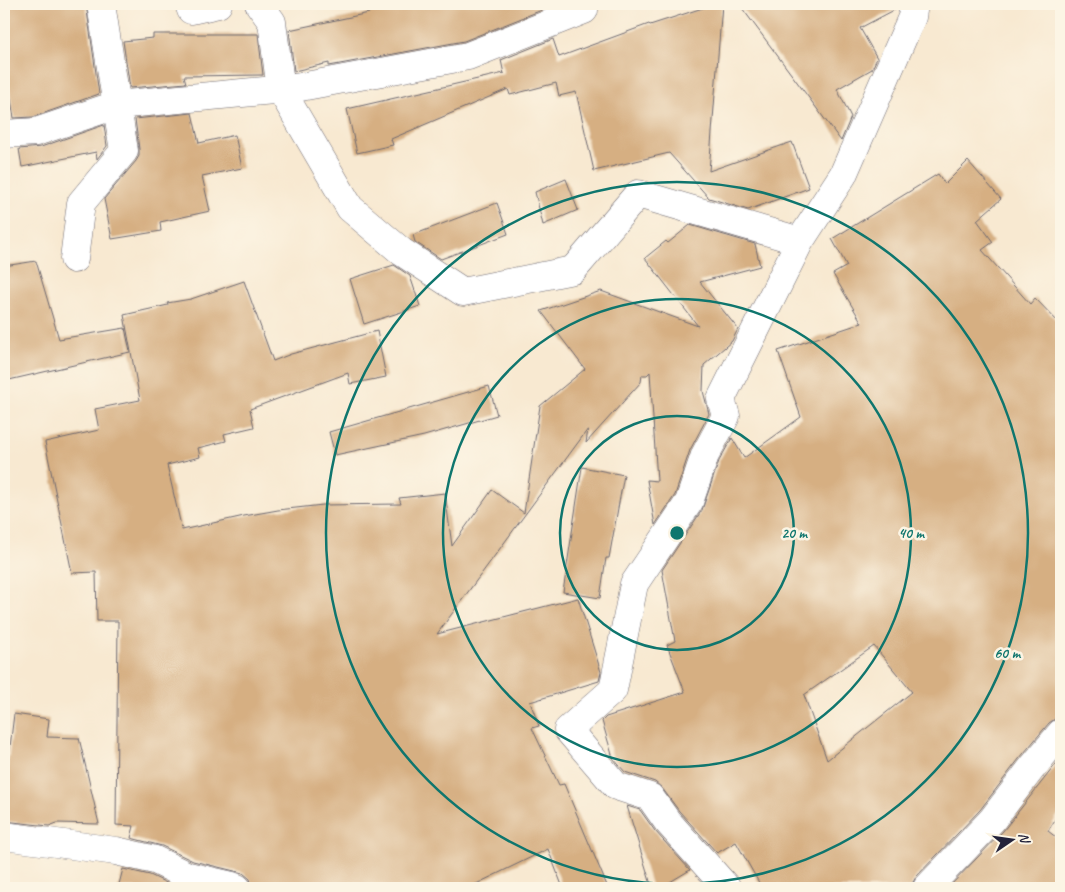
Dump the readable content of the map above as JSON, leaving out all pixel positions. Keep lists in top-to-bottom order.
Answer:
{
  "north": "right",
  "rings": ["20 m", "40 m", "60 m"]
}
